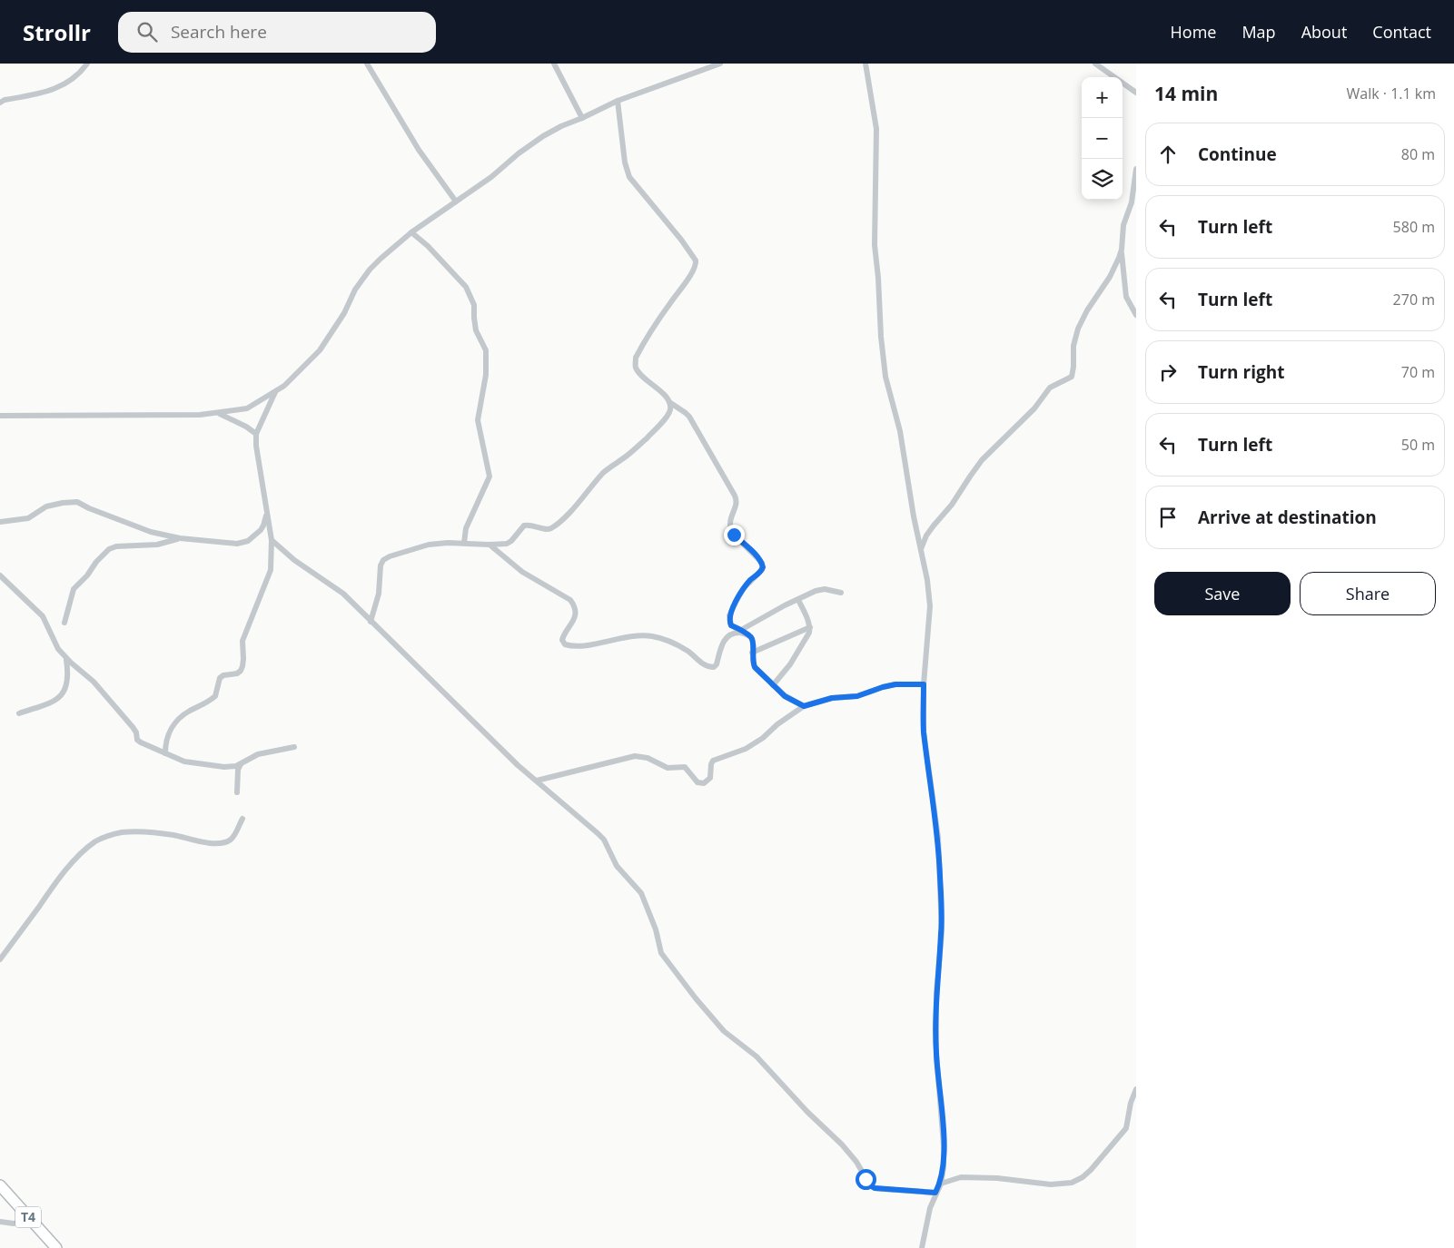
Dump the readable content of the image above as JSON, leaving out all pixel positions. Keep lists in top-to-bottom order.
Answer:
{
  "streets": {
    "highway": ["T4"]
  },
  "page": {
    "header": "Strollr",
    "search": "Search here",
    "nav": [
      "Home",
      "Map",
      "About",
      "Contact"
    ],
    "heading": ["14 min", "Walk · 1.1 km"],
    "map_buttons": ["+", "−"],
    "list": [
      ["Continue", "80 m"],
      ["Turn left", "580 m"],
      ["Turn left", "270 m"],
      ["Turn right", "70 m"],
      ["Turn left", "50 m"],
      "Arrive at destination"
    ],
    "buttons": ["Save", "Share"]
  }
}
